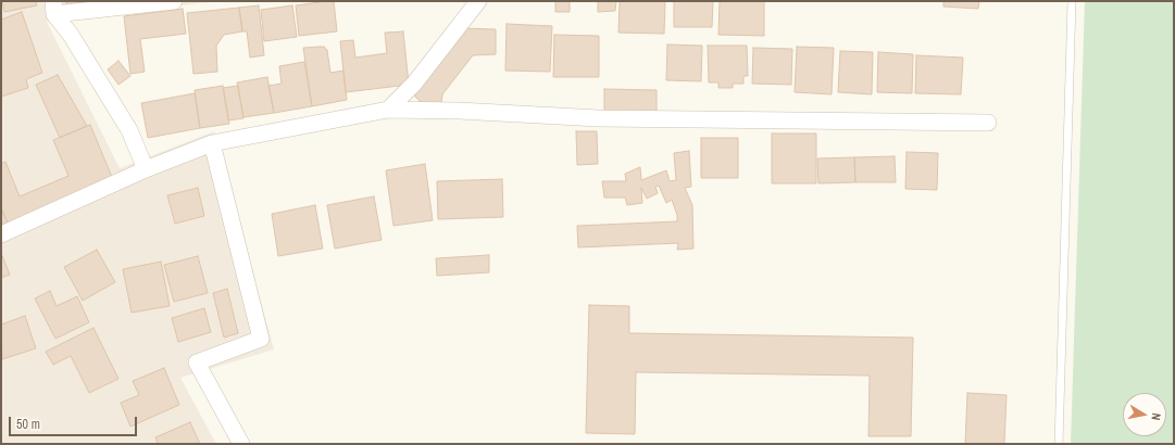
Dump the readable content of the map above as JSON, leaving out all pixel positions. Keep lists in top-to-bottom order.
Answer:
{
  "scale_bar": "50 m",
  "north": "right"
}
